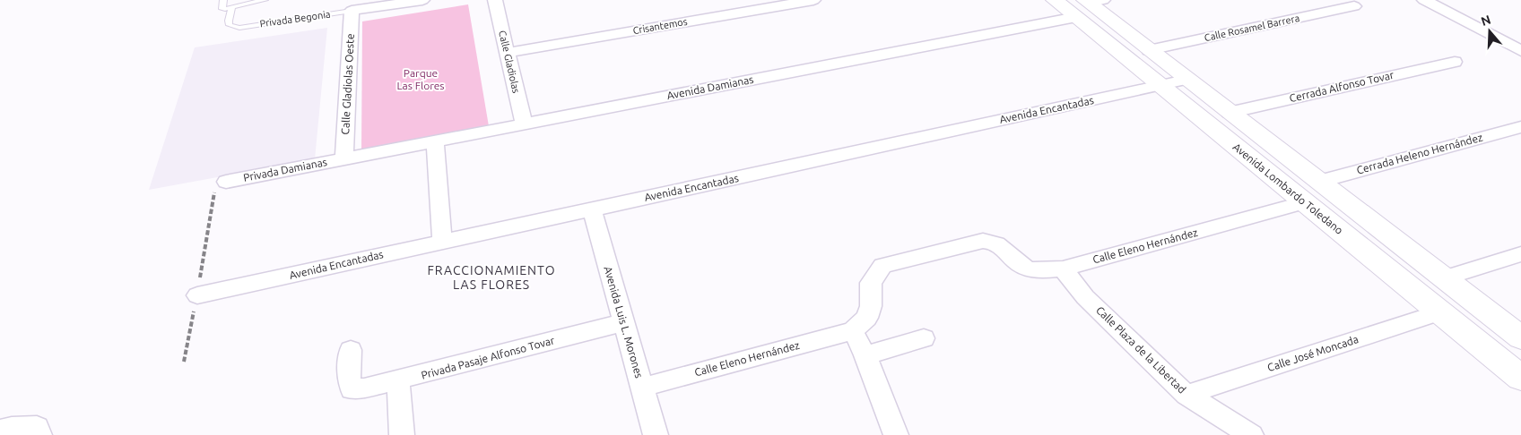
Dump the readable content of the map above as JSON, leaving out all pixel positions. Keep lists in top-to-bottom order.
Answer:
{
  "streets": {
    "main road": ["Avenida Lombardo Toledano"],
    "street": [
      "Crisantemos",
      "Calle Rosamel Barrera",
      "Calle Gladiolas",
      "Calle Gladiolas Oeste",
      "Cerrada Alfonso Tovar",
      "Avenida Damianas",
      "Avenida Encantadas",
      "Cerrada Heleno Hernández",
      "Privada Damianas",
      "Calle Eleno Hernández",
      "Avenida Luis L. Morones",
      "Calle Plaza de la Libertad",
      "Calle José Moncada",
      "Privada Pasaje Alfonso Tovar"
    ],
    "lane": ["Privada Begonia"]
  },
  "crossings": [
    ["Privada Begonia", "Calle Gladiolas Oeste"],
    ["Crisantemos", "Calle Gladiolas"],
    ["Calle Rosamel Barrera", "Avenida Lombardo Toledano"],
    ["Calle Gladiolas", "Avenida Damianas"],
    ["Calle Gladiolas Oeste", "Avenida Damianas"],
    ["Calle Gladiolas Oeste", "Privada Damianas"],
    ["Cerrada Alfonso Tovar", "Avenida Lombardo Toledano"],
    ["Avenida Damianas", "Privada Damianas"],
    ["Avenida Damianas", "Avenida Lombardo Toledano"],
    ["Avenida Encantadas", "Avenida Lombardo Toledano"],
    ["Avenida Encantadas", "Avenida Luis L. Morones"],
    ["Cerrada Heleno Hernández", "Avenida Lombardo Toledano"],
    ["Avenida Lombardo Toledano", "Calle Eleno Hernández"],
    ["Avenida Lombardo Toledano", "Calle José Moncada"],
    ["Calle Eleno Hernández", "Avenida Luis L. Morones"],
    ["Calle Eleno Hernández", "Calle Plaza de la Libertad"],
    ["Avenida Luis L. Morones", "Privada Pasaje Alfonso Tovar"],
    ["Calle Plaza de la Libertad", "Calle José Moncada"]
  ],
  "districts": ["FRACCIONAMIENTO LAS FLORES"],
  "parks": ["Parque Las Flores"],
  "north": "top"
}
